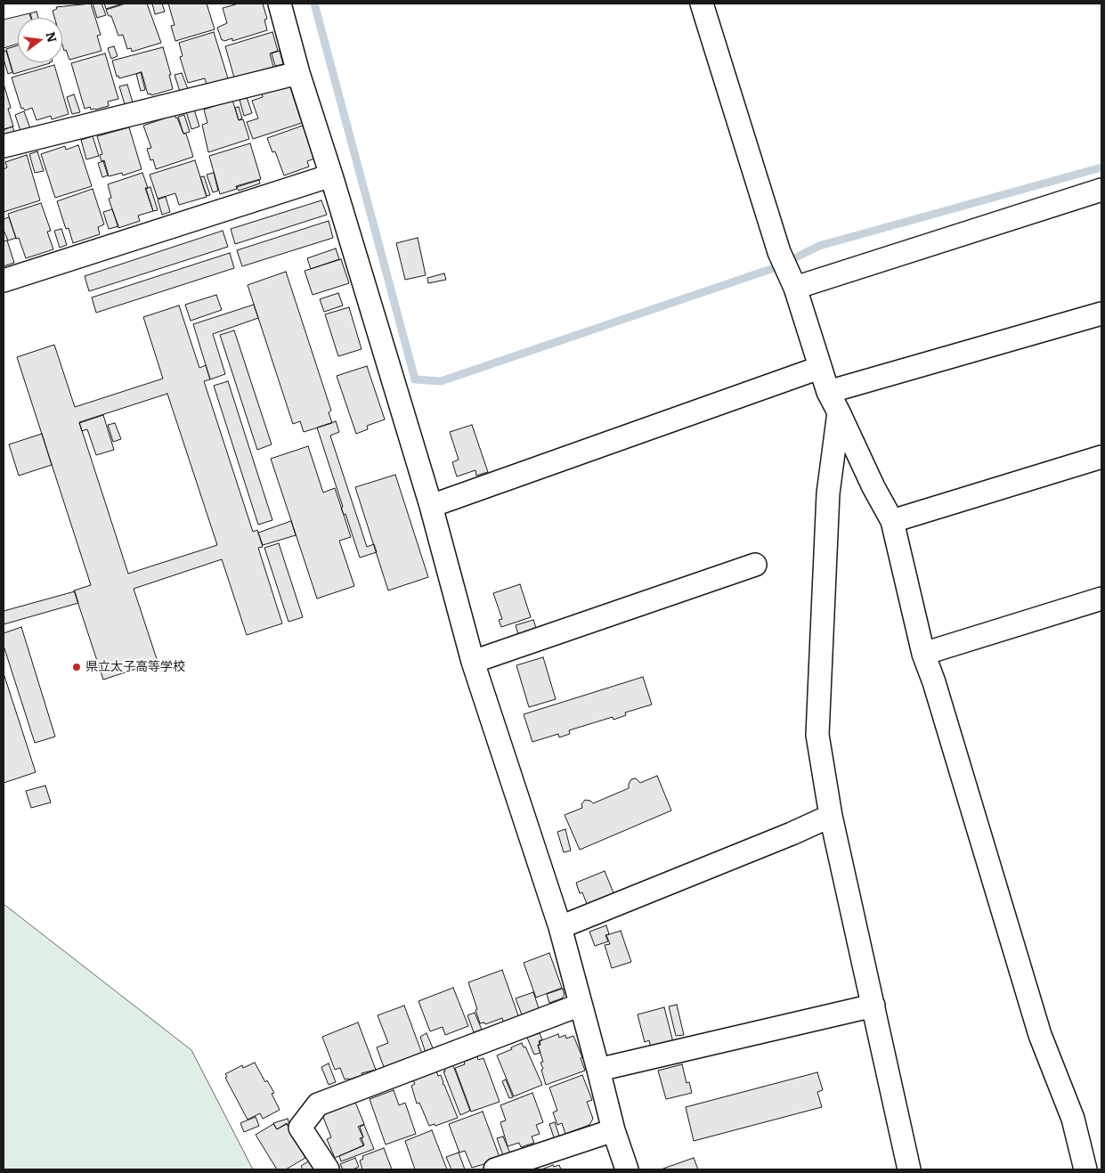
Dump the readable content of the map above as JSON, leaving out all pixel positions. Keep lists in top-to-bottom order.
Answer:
{
  "places": ["県立太子高等学校"],
  "north": "right"
}
